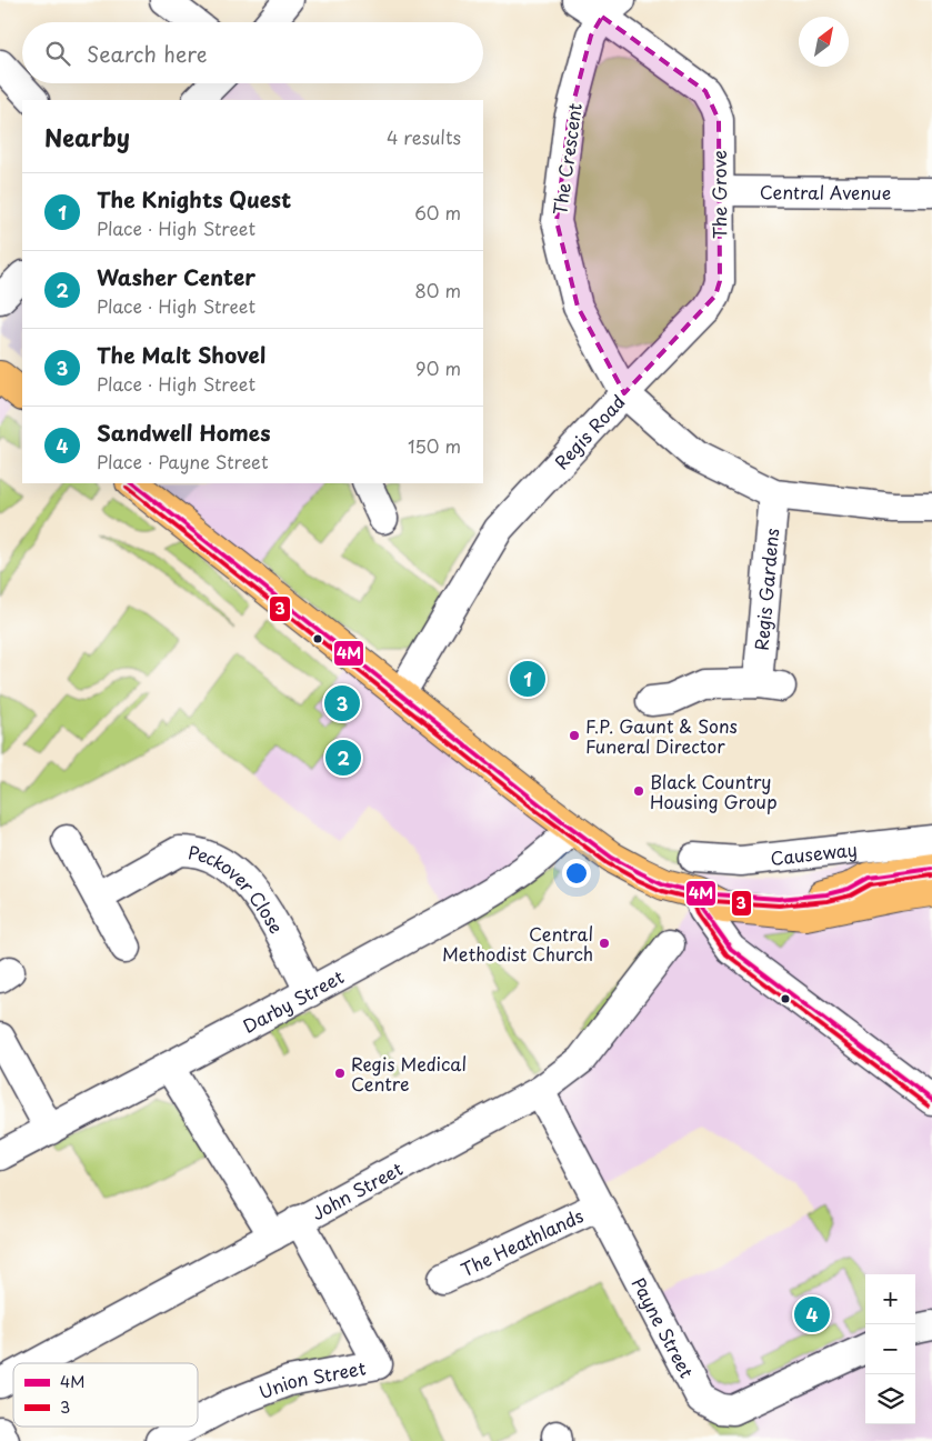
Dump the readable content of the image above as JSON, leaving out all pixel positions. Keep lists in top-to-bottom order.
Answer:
{
  "streets": {
    "street": [
      "The Crescent",
      "Central Avenue",
      "The Grove",
      "Regis Road",
      "Regis Gardens",
      "Causeway",
      "Peckover Close",
      "Darby Street",
      "John Street",
      "The Heathlands",
      "Payne Street",
      "Union Street"
    ]
  },
  "crossings": [
    ["The Crescent", "The Grove"],
    ["The Crescent", "Regis Road"],
    ["Central Avenue", "The Grove"],
    ["The Grove", "Regis Road"],
    ["Regis Road", "Regis Gardens"],
    ["Peckover Close", "Darby Street"],
    ["John Street", "Payne Street"],
    ["John Street", "Union Street"],
    ["The Heathlands", "Payne Street"]
  ],
  "places": [
    "F.P. Gaunt & Sons Funeral Director",
    "Black Country Housing Group",
    "Central Methodist Church",
    "Regis Medical Centre"
  ],
  "lines": ["transit line 4M", "transit line 3"],
  "legend": ["4M", "3"],
  "north": "top right",
  "page": {
    "search": "Search here",
    "heading": ["Nearby", "4 results"],
    "list": [
      {
        "mark": "1",
        "name": "The Knights Quest",
        "note": "Place · High Street",
        "value": "60 m"
      },
      {
        "mark": "2",
        "name": "Washer Center",
        "note": "Place · High Street",
        "value": "80 m"
      },
      {
        "mark": "3",
        "name": "The Malt Shovel",
        "note": "Place · High Street",
        "value": "90 m"
      },
      {
        "mark": "4",
        "name": "Sandwell Homes",
        "note": "Place · Payne Street",
        "value": "150 m"
      }
    ],
    "pins": [
      "1",
      "3",
      "2",
      "4"
    ],
    "map_buttons": ["+", "−"]
  }
}
